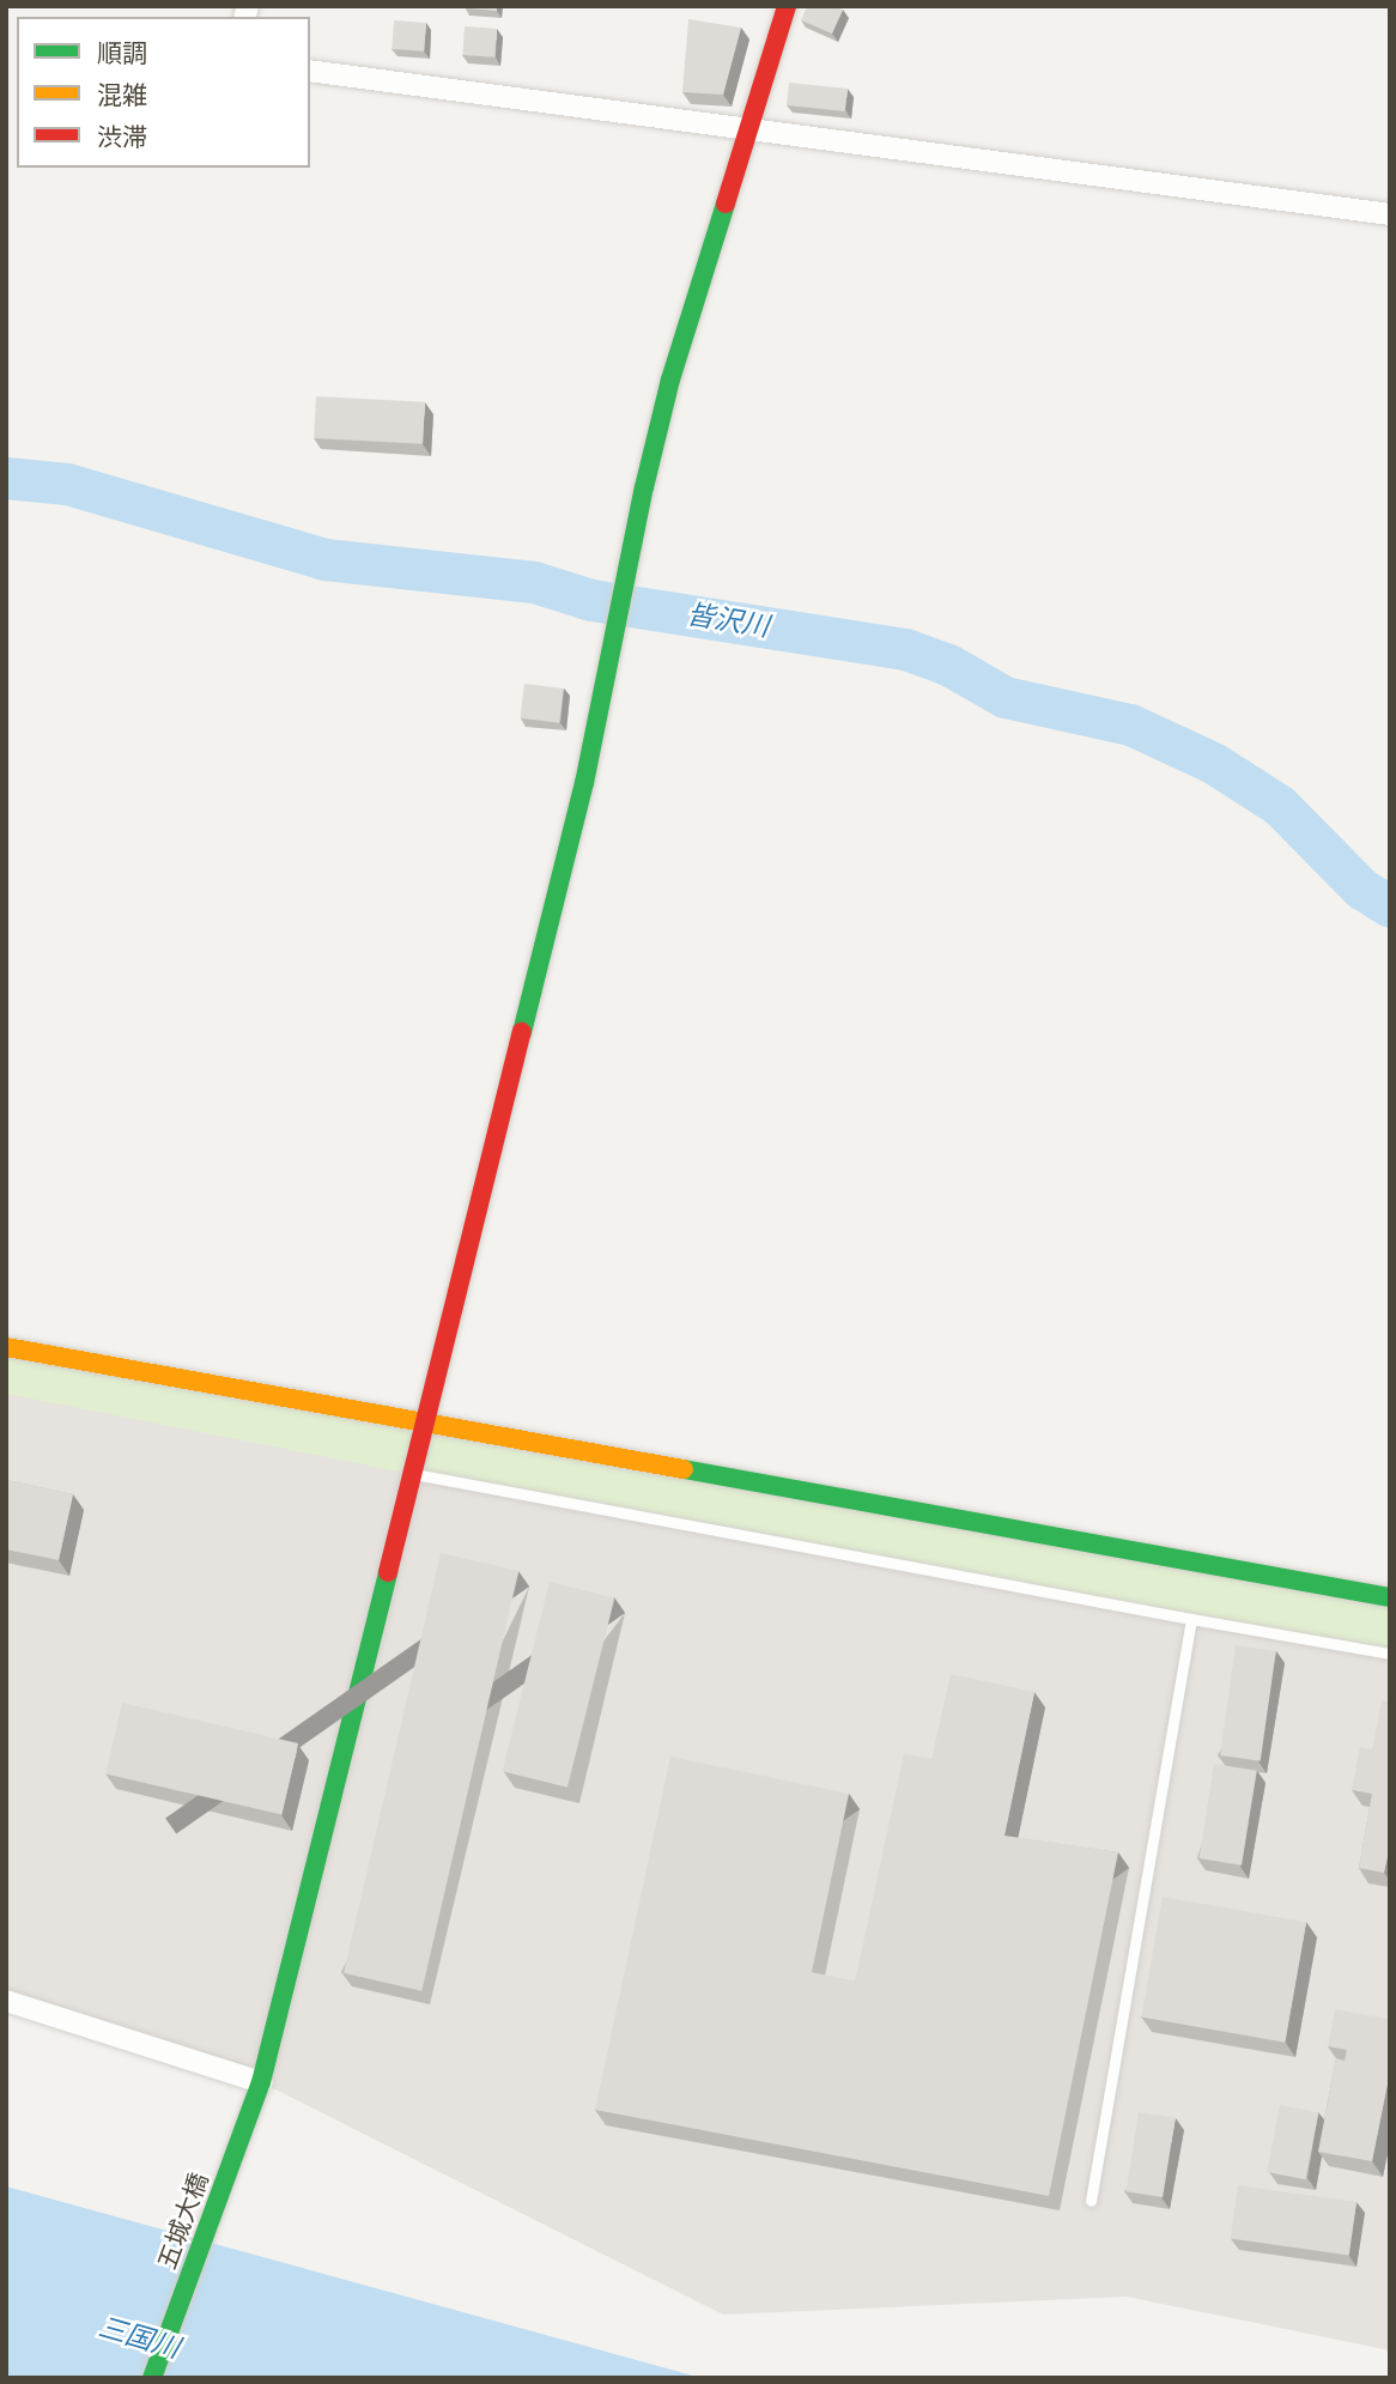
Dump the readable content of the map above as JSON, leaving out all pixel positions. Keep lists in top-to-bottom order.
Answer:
{
  "streets": {
    "street": ["五城大橋"]
  },
  "water": ["皆沢川", "三国川"],
  "legend": ["順調", "混雑", "渋滞"]
}
